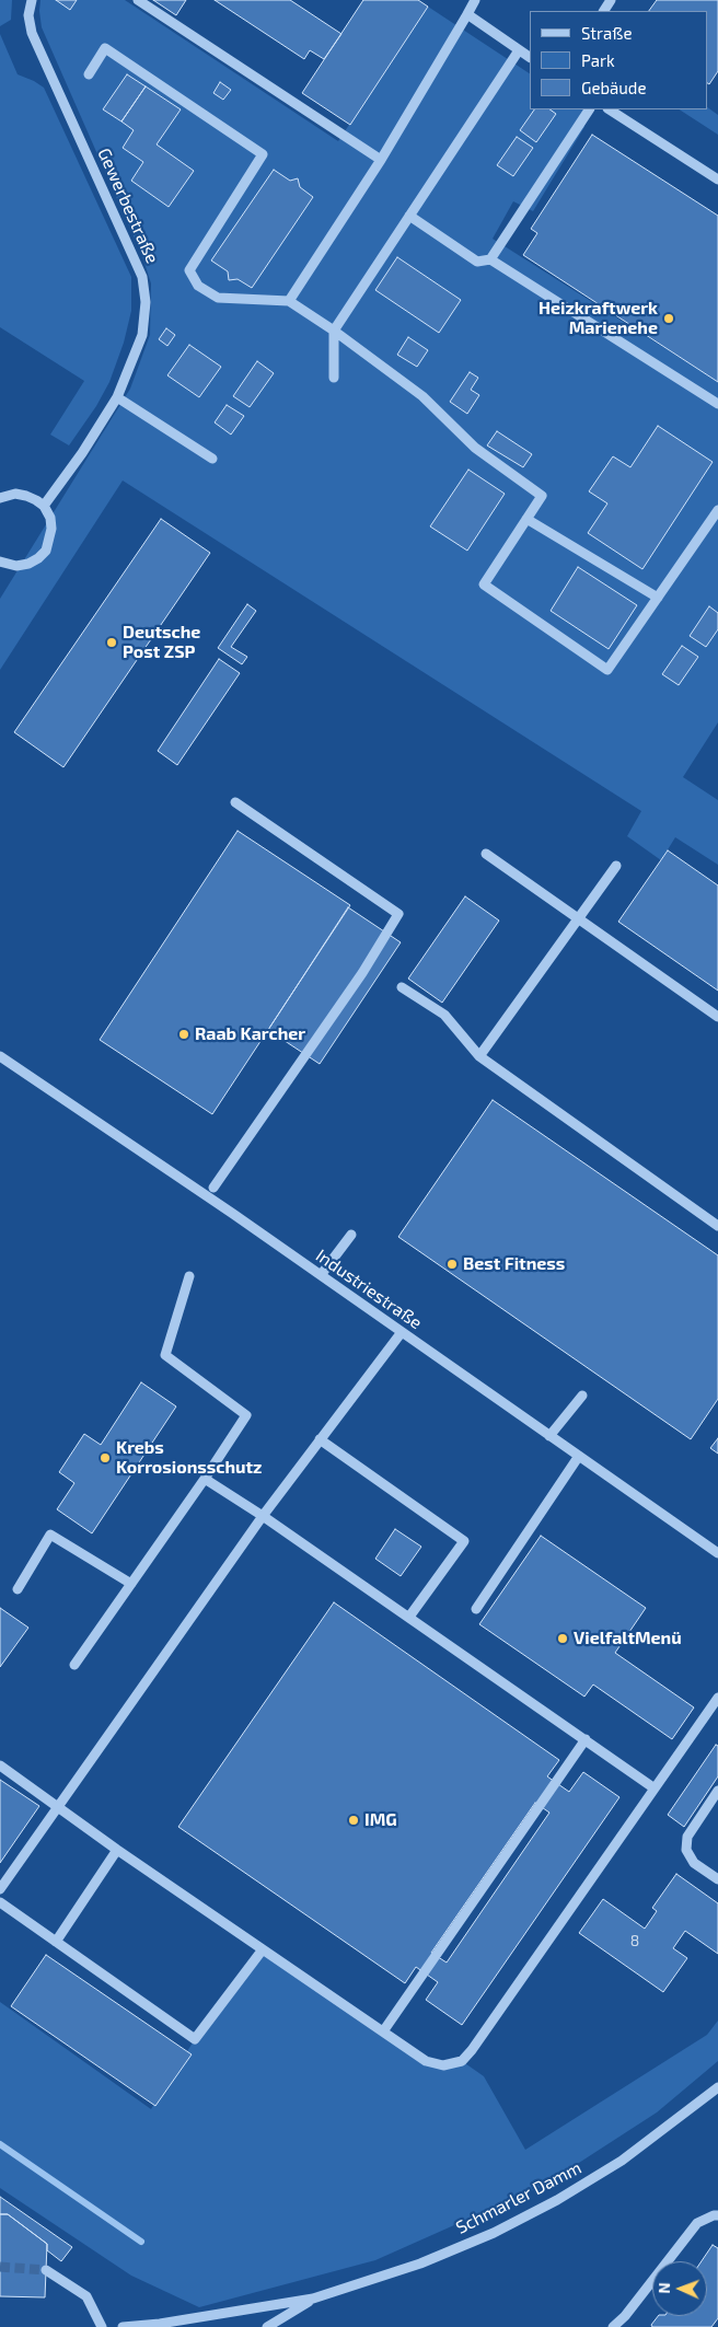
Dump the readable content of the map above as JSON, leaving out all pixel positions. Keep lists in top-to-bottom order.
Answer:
{
  "streets": {
    "street": ["Gewerbestraße", "Industriestraße", "Schmarler Damm"]
  },
  "places": [
    "Heizkraftwerk Marienehe",
    "Deutsche Post ZSP",
    "Raab Karcher",
    "Best Fitness",
    "Krebs Korrosionsschutz",
    "VielfaltMenü",
    "IMG"
  ],
  "house_numbers": ["8"],
  "legend": ["Straße", "Park", "Gebäude"],
  "north": "left"
}
